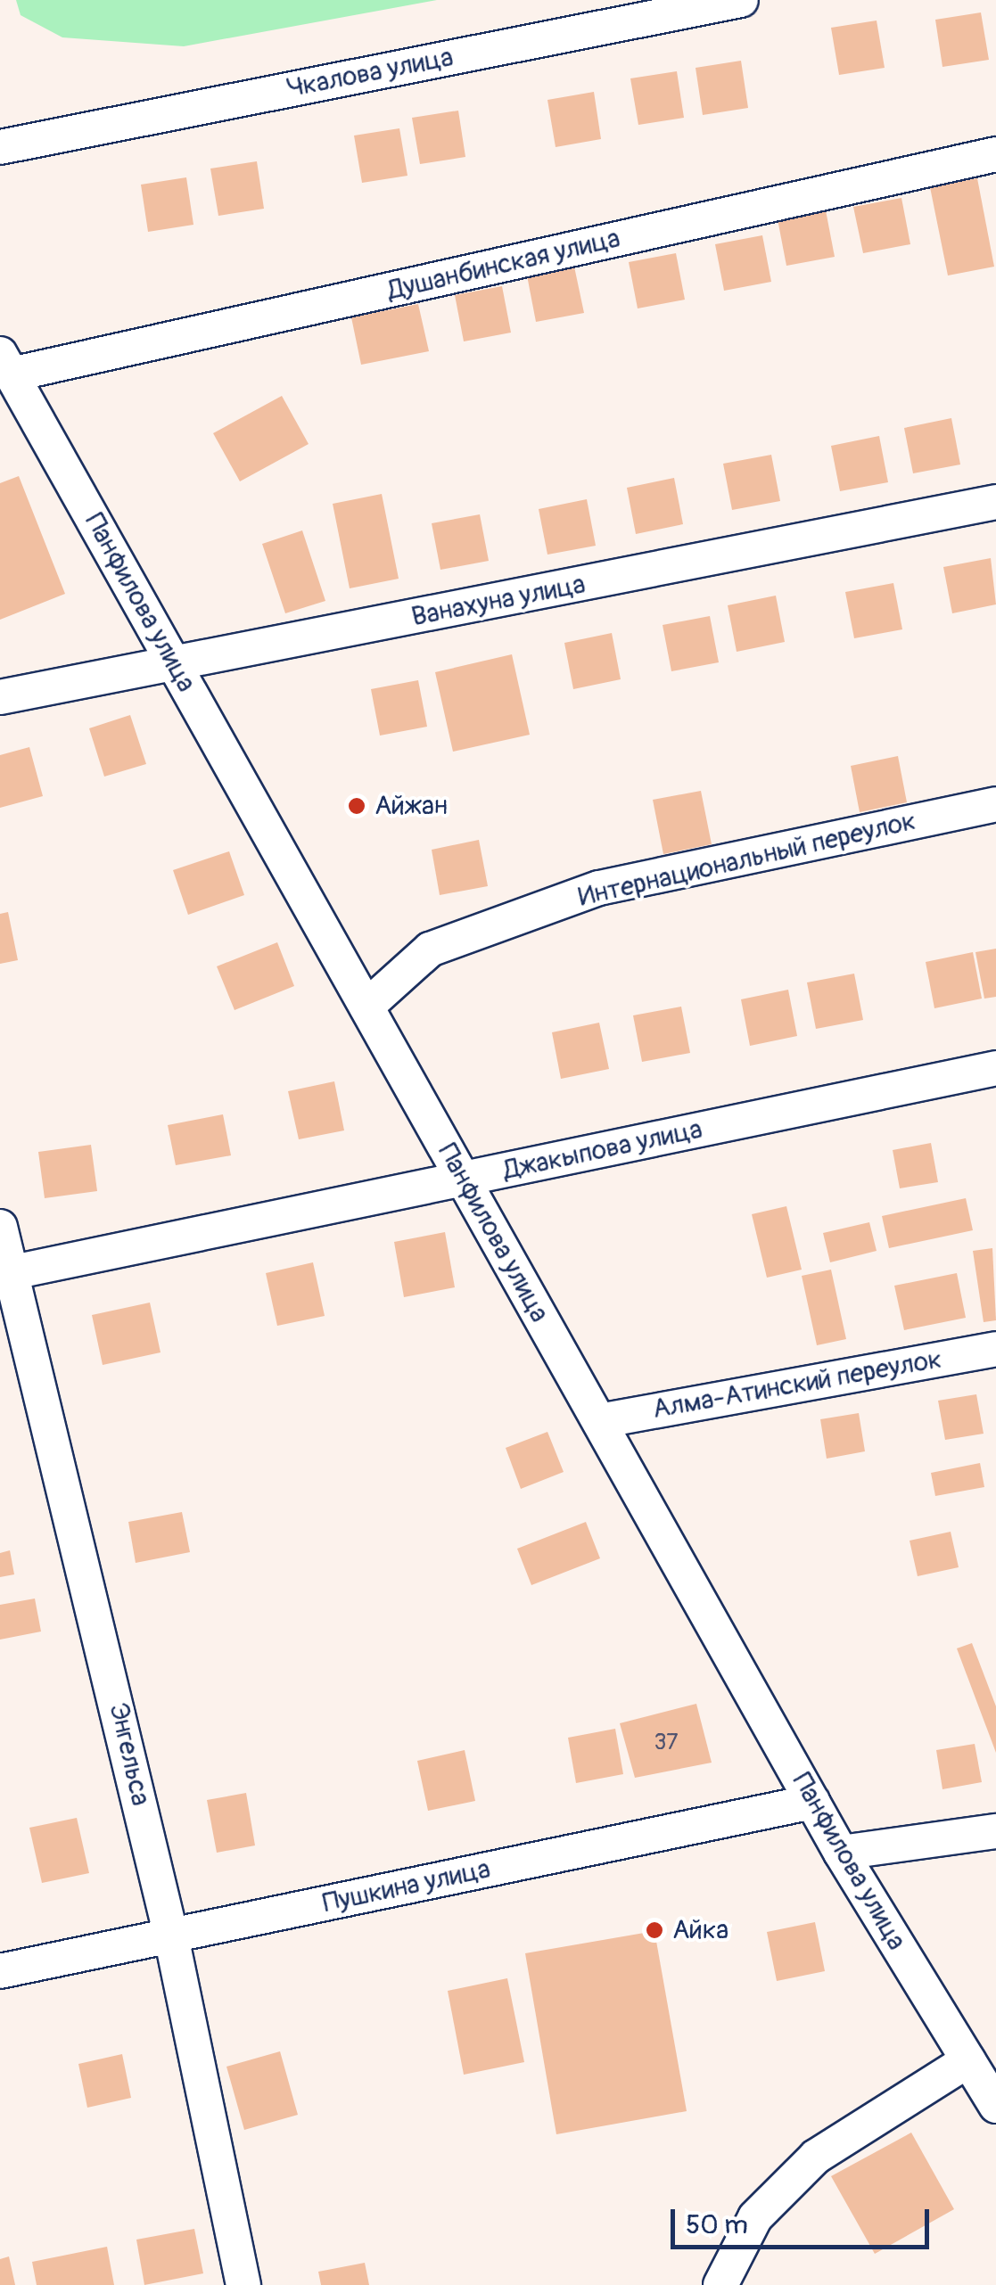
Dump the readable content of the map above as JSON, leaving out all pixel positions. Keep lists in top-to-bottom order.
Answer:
{
  "streets": {
    "street": [
      "Чкалова улица",
      "Душанбинская улица",
      "Ванахуна улица",
      "Панфилова улица",
      "Интернациональный переулок",
      "Джакыпова улица",
      "Алма-Атинский переулок",
      "Энгельса",
      "Пушкина улица"
    ]
  },
  "crossings": [
    ["Душанбинская улица", "Панфилова улица"],
    ["Ванахуна улица", "Панфилова улица"],
    ["Панфилова улица", "Интернациональный переулок"],
    ["Панфилова улица", "Джакыпова улица"],
    ["Панфилова улица", "Алма-Атинский переулок"],
    ["Панфилова улица", "Пушкина улица"],
    ["Джакыпова улица", "Энгельса"],
    ["Энгельса", "Пушкина улица"]
  ],
  "places": ["Айжан", "Айка"],
  "house_numbers": ["37"],
  "scale_bar": "50 m"
}
